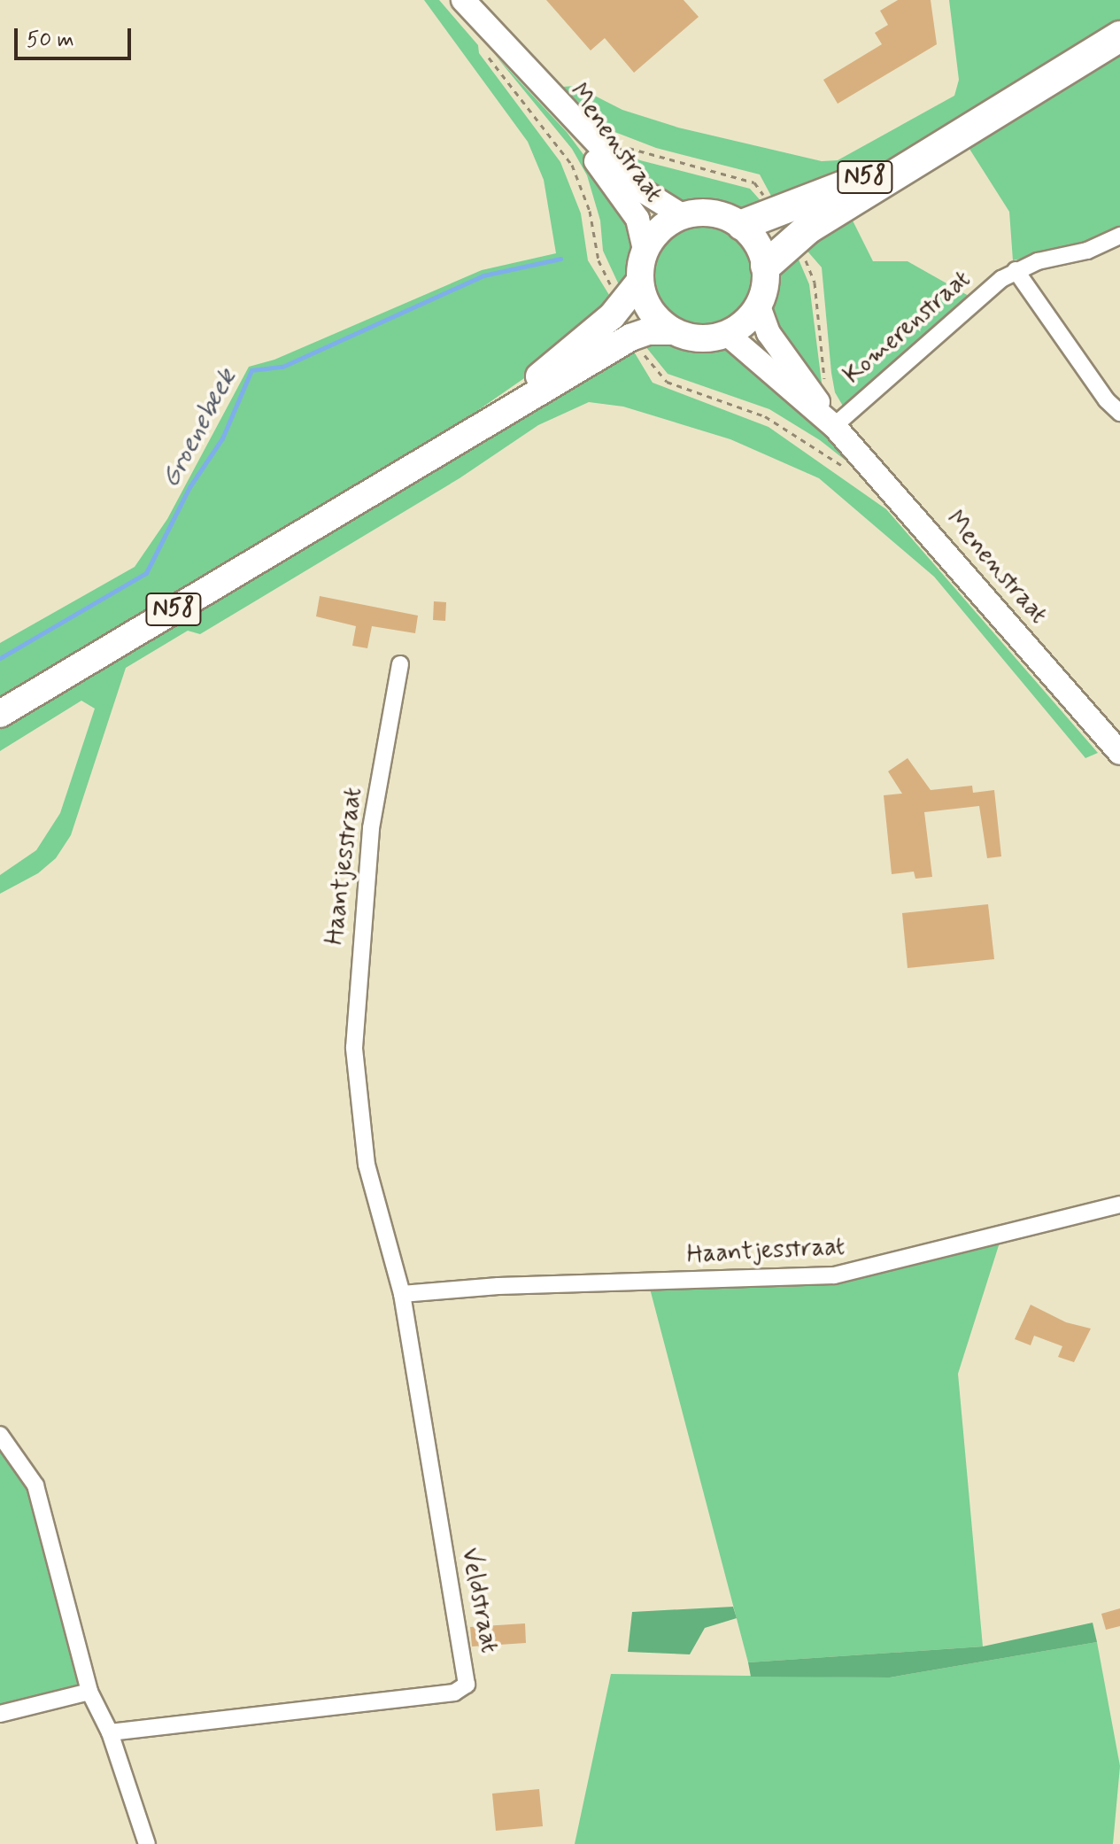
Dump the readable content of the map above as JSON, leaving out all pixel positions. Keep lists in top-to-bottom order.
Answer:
{
  "streets": {
    "highway": ["N58"],
    "street": [
      "Menenstraat",
      "Komerenstraat",
      "Haantjesstraat",
      "Veldstraat"
    ]
  },
  "crossings": [
    ["Menenstraat", "N58"],
    ["Menenstraat", "Komerenstraat"],
    ["Haantjesstraat", "Veldstraat"]
  ],
  "water": ["Groenebeek"],
  "scale_bar": "50 m"
}
